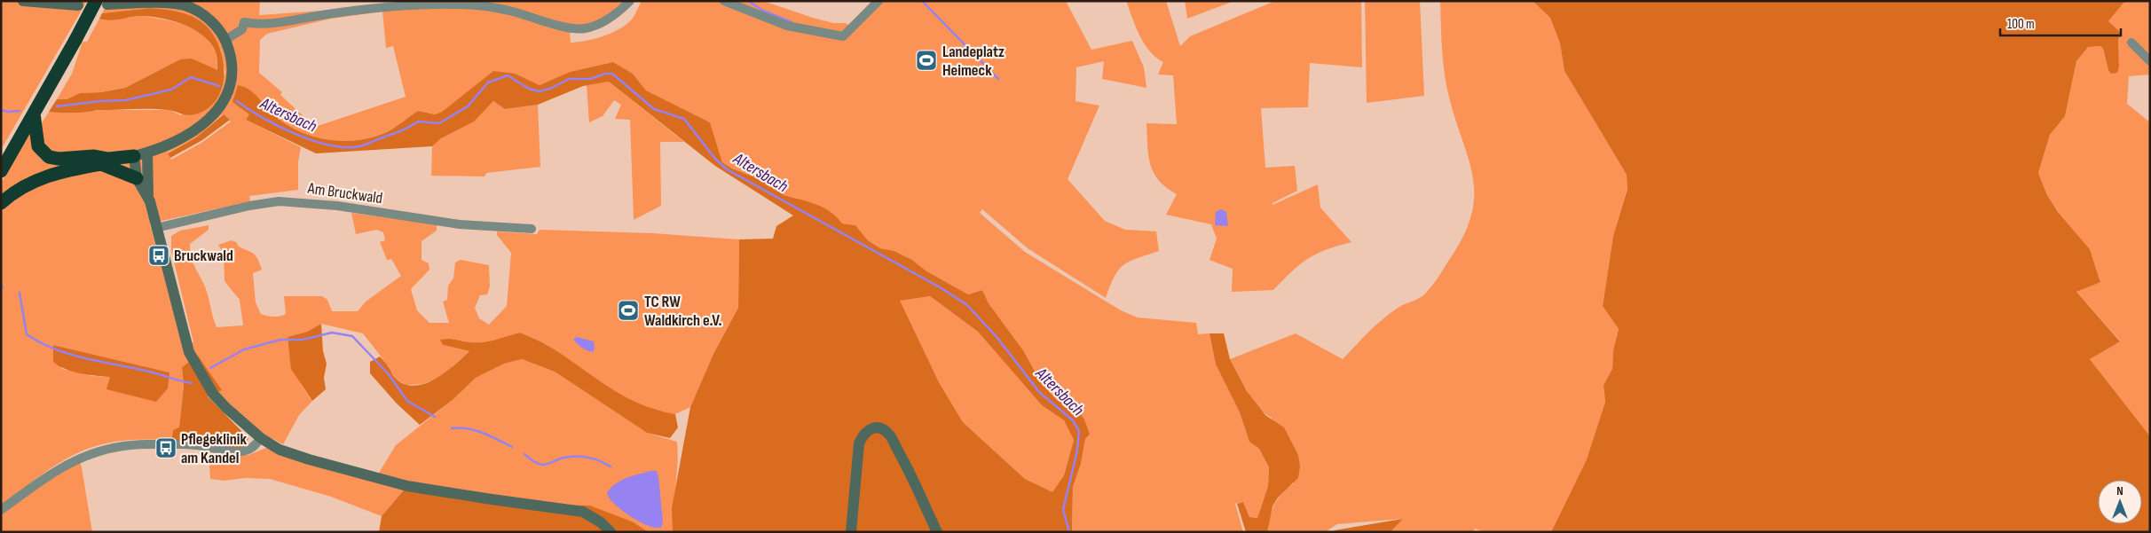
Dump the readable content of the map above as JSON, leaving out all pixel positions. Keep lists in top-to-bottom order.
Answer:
{
  "streets": {
    "street": ["Am Bruckwald"]
  },
  "water": ["Altersbach"],
  "places": {
    "sports": ["Landeplatz Heimeck", "TC RW Waldkirch e.V."],
    "bus stop": ["Bruckwald", "Pflegeklinik am Kandel"]
  },
  "scale_bar": "100 m",
  "north": "top"
}
